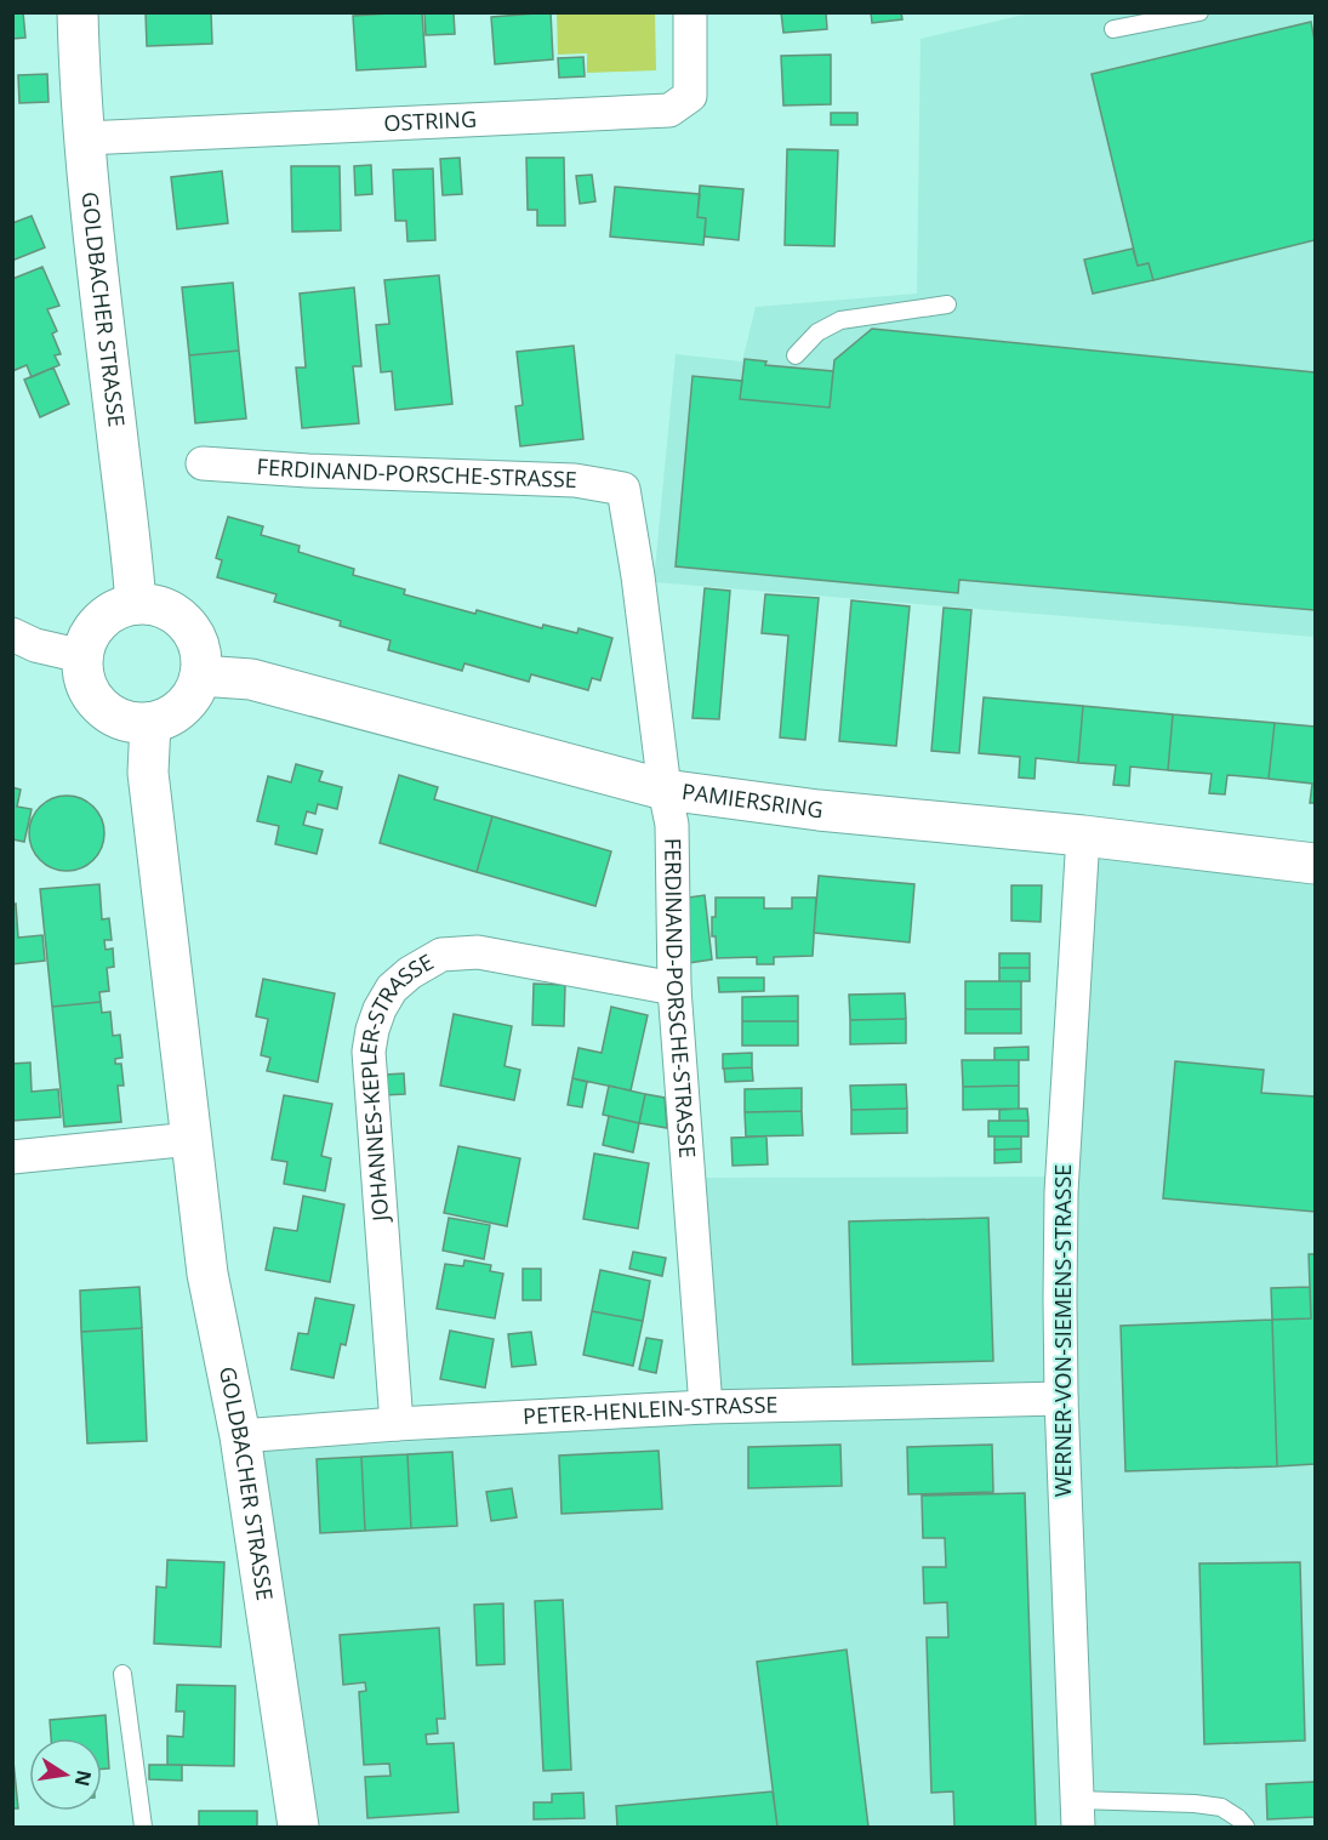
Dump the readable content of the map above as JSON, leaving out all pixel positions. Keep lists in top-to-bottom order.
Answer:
{
  "streets": {
    "street": [
      "OSTRING",
      "GOLDBACHER STRASSE",
      "FERDINAND-PORSCHE-STRASSE",
      "PAMIERSRING",
      "JOHANNES-KEPLER-STRASSE",
      "WERNER-VON-SIEMENS-STRASSE",
      "PETER-HENLEIN-STRASSE"
    ]
  },
  "crossings": [
    ["OSTRING", "GOLDBACHER STRASSE"],
    ["GOLDBACHER STRASSE", "PAMIERSRING"],
    ["GOLDBACHER STRASSE", "PETER-HENLEIN-STRASSE"],
    ["FERDINAND-PORSCHE-STRASSE", "PAMIERSRING"],
    ["FERDINAND-PORSCHE-STRASSE", "JOHANNES-KEPLER-STRASSE"],
    ["FERDINAND-PORSCHE-STRASSE", "PETER-HENLEIN-STRASSE"],
    ["PAMIERSRING", "WERNER-VON-SIEMENS-STRASSE"],
    ["JOHANNES-KEPLER-STRASSE", "PETER-HENLEIN-STRASSE"],
    ["WERNER-VON-SIEMENS-STRASSE", "PETER-HENLEIN-STRASSE"]
  ],
  "north": "right"
}
